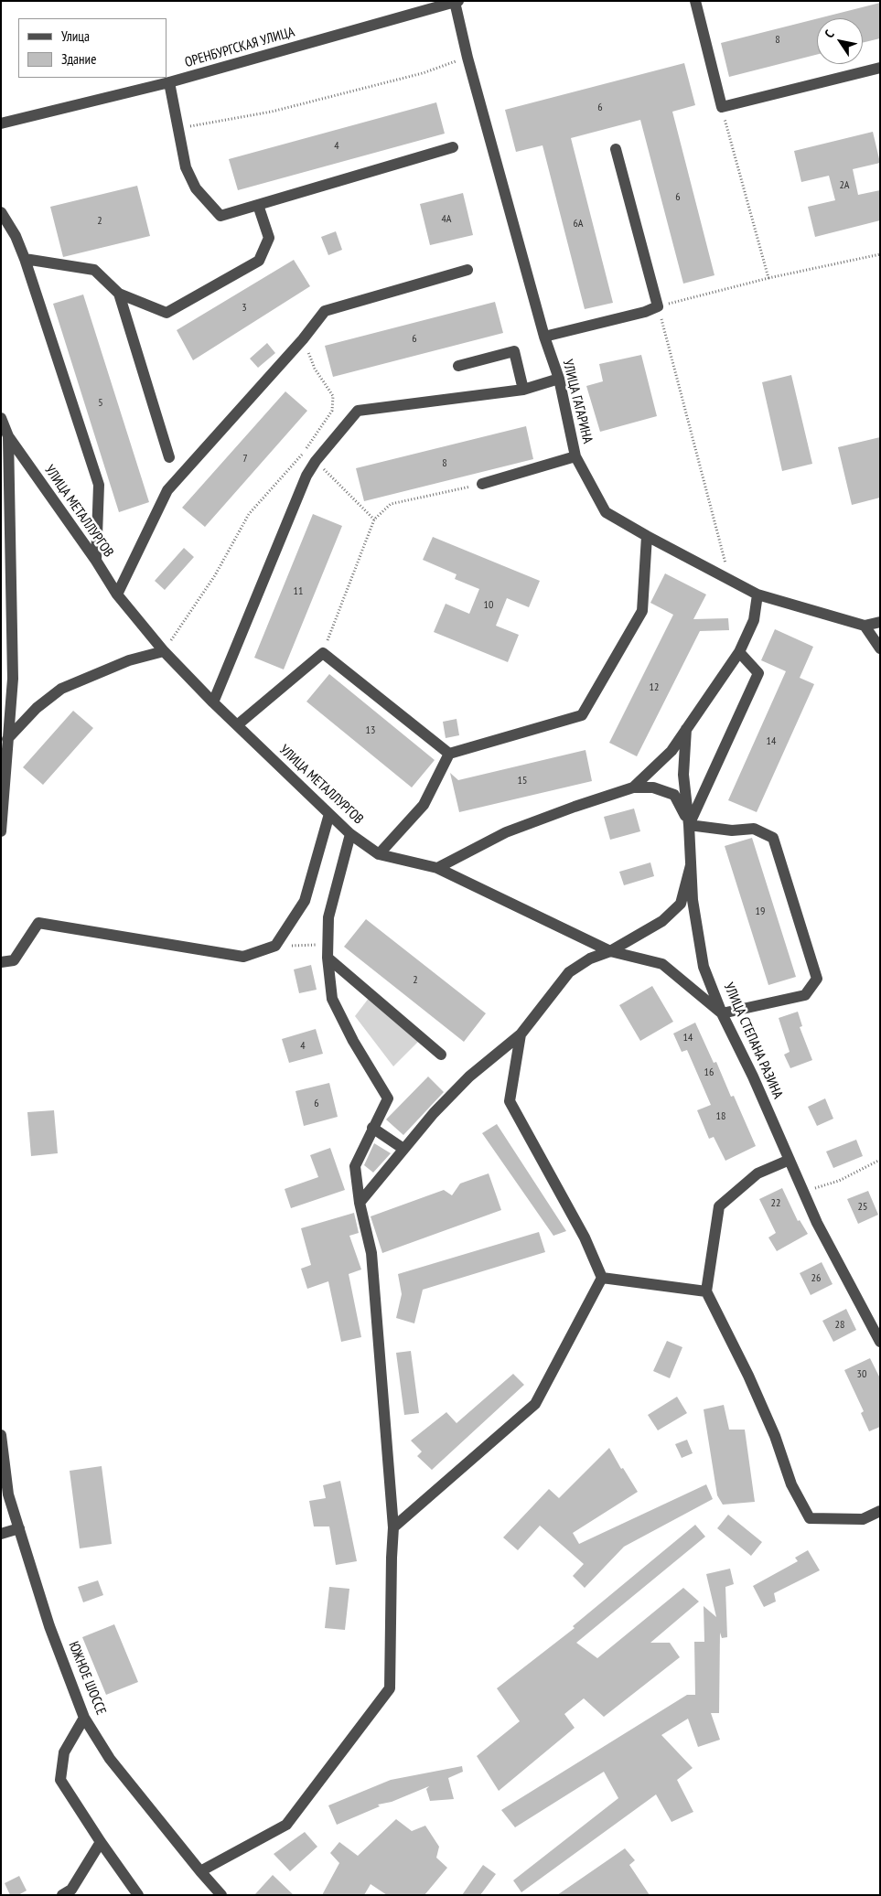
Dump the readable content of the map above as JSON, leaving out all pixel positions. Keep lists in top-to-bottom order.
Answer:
{
  "streets": {
    "street": [
      "ОРЕНБУРГСКАЯ УЛИЦА",
      "УЛИЦА ГАГАРИНА",
      "УЛИЦА МЕТАЛЛУРГОВ",
      "УЛИЦА СТЕПАНА РАЗИНА",
      "ЮЖНОЕ ШОССЕ"
    ]
  },
  "crossings": [
    ["ОРЕНБУРГСКАЯ УЛИЦА", "УЛИЦА ГАГАРИНА"],
    ["УЛИЦА МЕТАЛЛУРГОВ", "УЛИЦА СТЕПАНА РАЗИНА"]
  ],
  "house_numbers": [
    "8",
    "6",
    "4",
    "2А",
    "6",
    "4А",
    "2",
    "6А",
    "3",
    "6",
    "5",
    "7",
    "8",
    "11",
    "10",
    "12",
    "13",
    "14",
    "15",
    "19",
    "2",
    "14",
    "4",
    "16",
    "6",
    "18",
    "22",
    "25",
    "26",
    "28",
    "30"
  ],
  "legend": ["Улица", "Здание"],
  "north": "top left"
}
